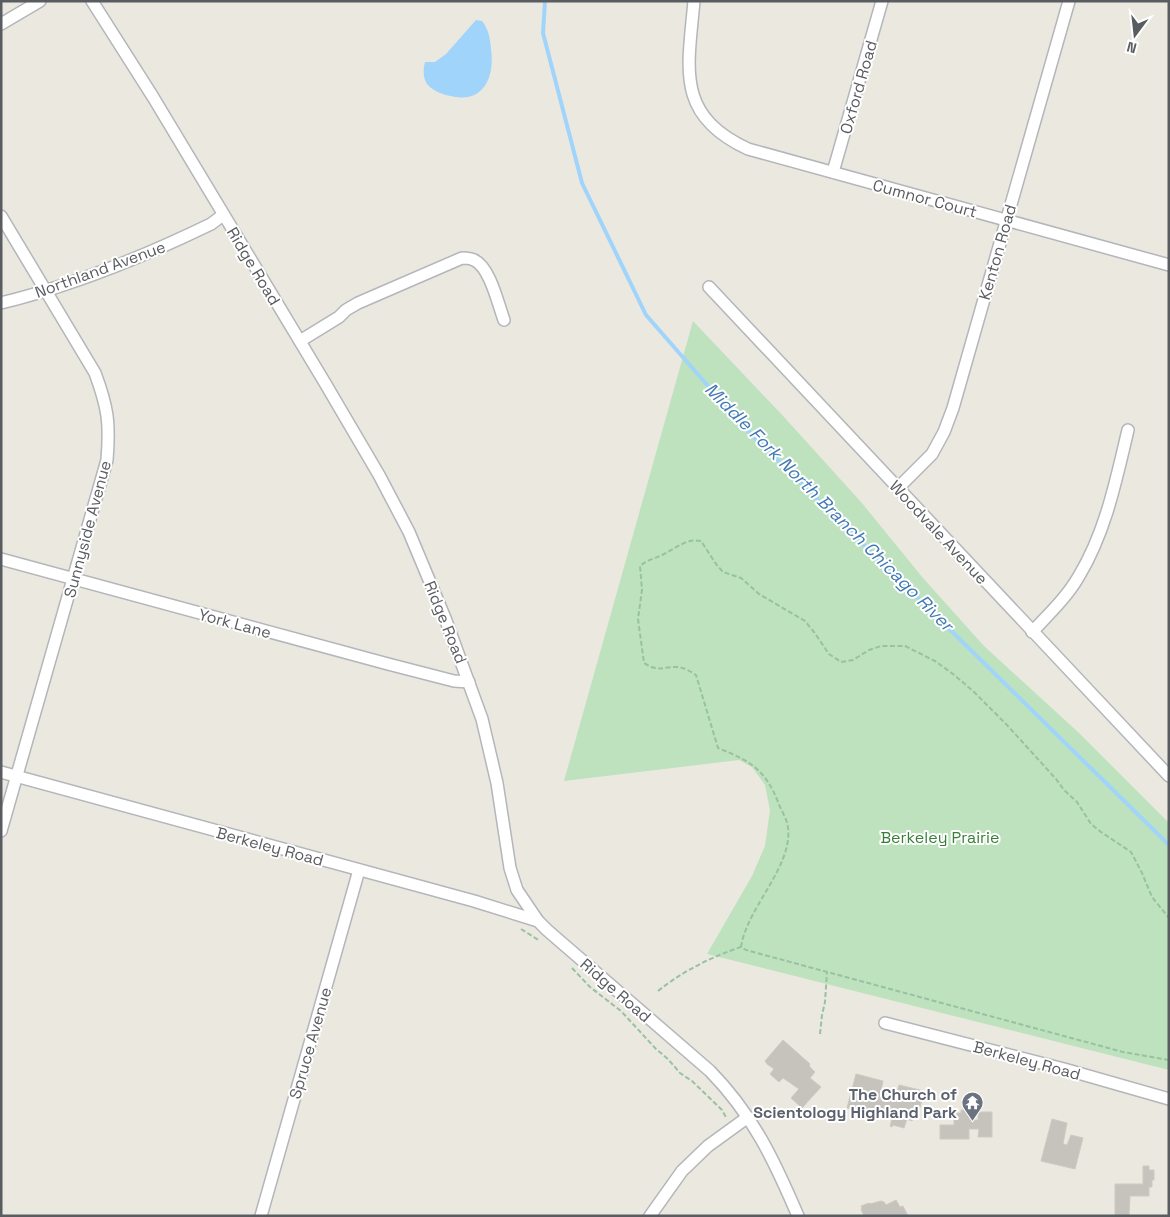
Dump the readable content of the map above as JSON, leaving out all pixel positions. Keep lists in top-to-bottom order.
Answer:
{
  "streets": {
    "street": [
      "Oxford Road",
      "Cumnor Court",
      "Kenton Road",
      "Ridge Road",
      "Northland Avenue",
      "Sunnyside Avenue",
      "Woodvale Avenue",
      "York Lane",
      "Berkeley Road",
      "Spruce Avenue"
    ]
  },
  "crossings": [
    ["Oxford Road", "Cumnor Court"],
    ["Cumnor Court", "Kenton Road"],
    ["Kenton Road", "Woodvale Avenue"],
    ["Ridge Road", "Northland Avenue"],
    ["Ridge Road", "York Lane"],
    ["Ridge Road", "Berkeley Road"],
    ["Northland Avenue", "Sunnyside Avenue"],
    ["Sunnyside Avenue", "York Lane"],
    ["Sunnyside Avenue", "Berkeley Road"],
    ["Berkeley Road", "Spruce Avenue"]
  ],
  "water": ["Middle Fork North Branch Chicago River"],
  "parks": ["Berkeley Prairie"],
  "places": {
    "temple": ["The Church of Scientology Highland Park"]
  },
  "north": "bottom"
}
